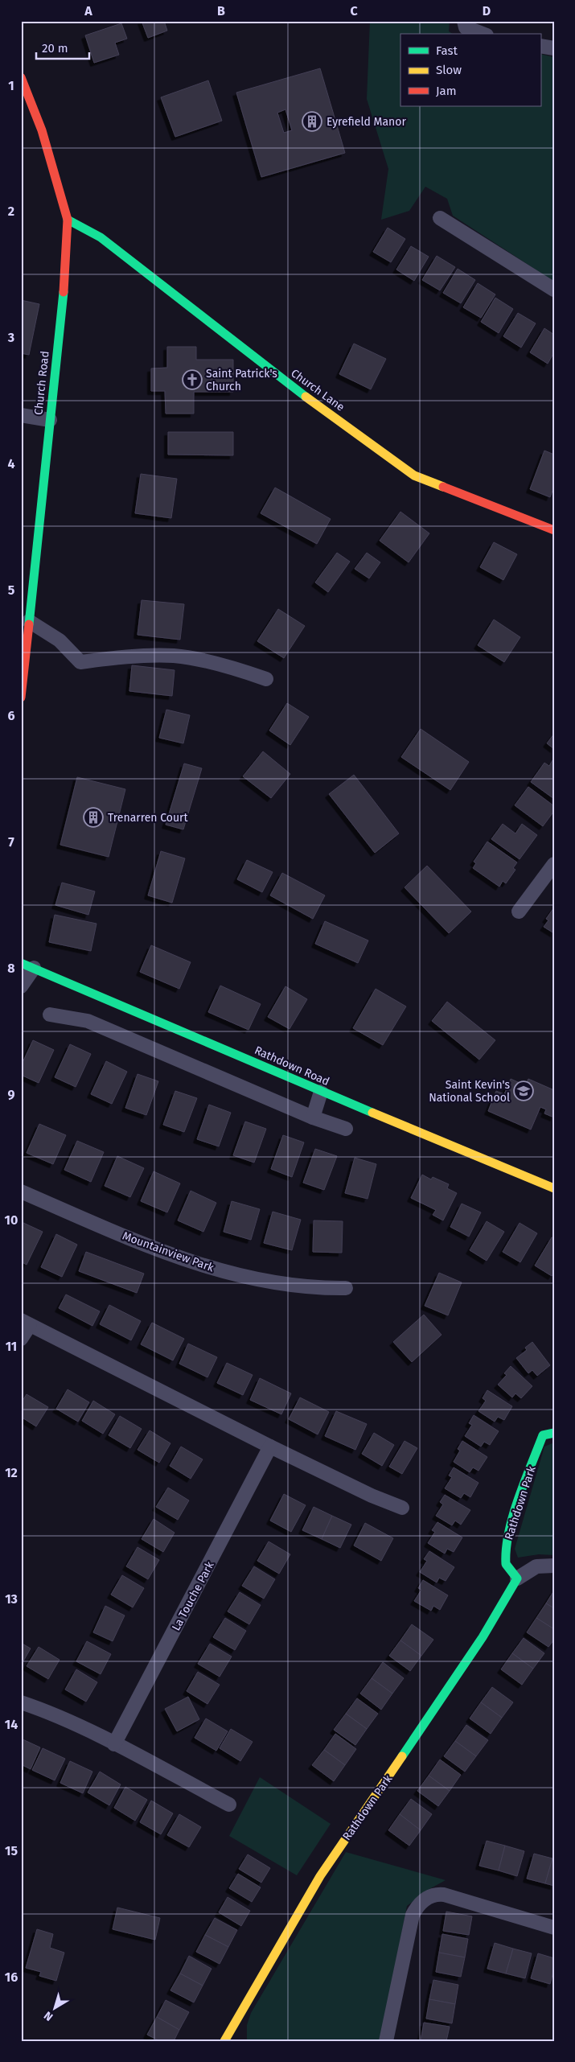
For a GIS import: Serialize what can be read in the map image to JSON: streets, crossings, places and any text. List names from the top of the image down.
{
  "streets": {
    "street": [
      "Church Road",
      "Church Lane",
      "Rathdown Road",
      "Mountainview Park",
      "Rathdown Park",
      "La Touche Park"
    ]
  },
  "crossings": [
    ["Church Road", "Church Lane"]
  ],
  "places": {
    "building": ["Eyrefield Manor", "Trenarren Court"],
    "church": ["Saint Patrick's Church"],
    "school or university": ["Saint Kevin's National School"]
  },
  "legend": ["Fast", "Slow", "Jam"],
  "scale_bar": "20 m",
  "north": "bottom left",
  "grid": {
    "columns": [
      "A",
      "B",
      "C",
      "D"
    ],
    "rows": [
      "1",
      "2",
      "3",
      "4",
      "5",
      "6",
      "7",
      "8",
      "9",
      "10",
      "11",
      "12",
      "13",
      "14",
      "15",
      "16"
    ]
  }
}
